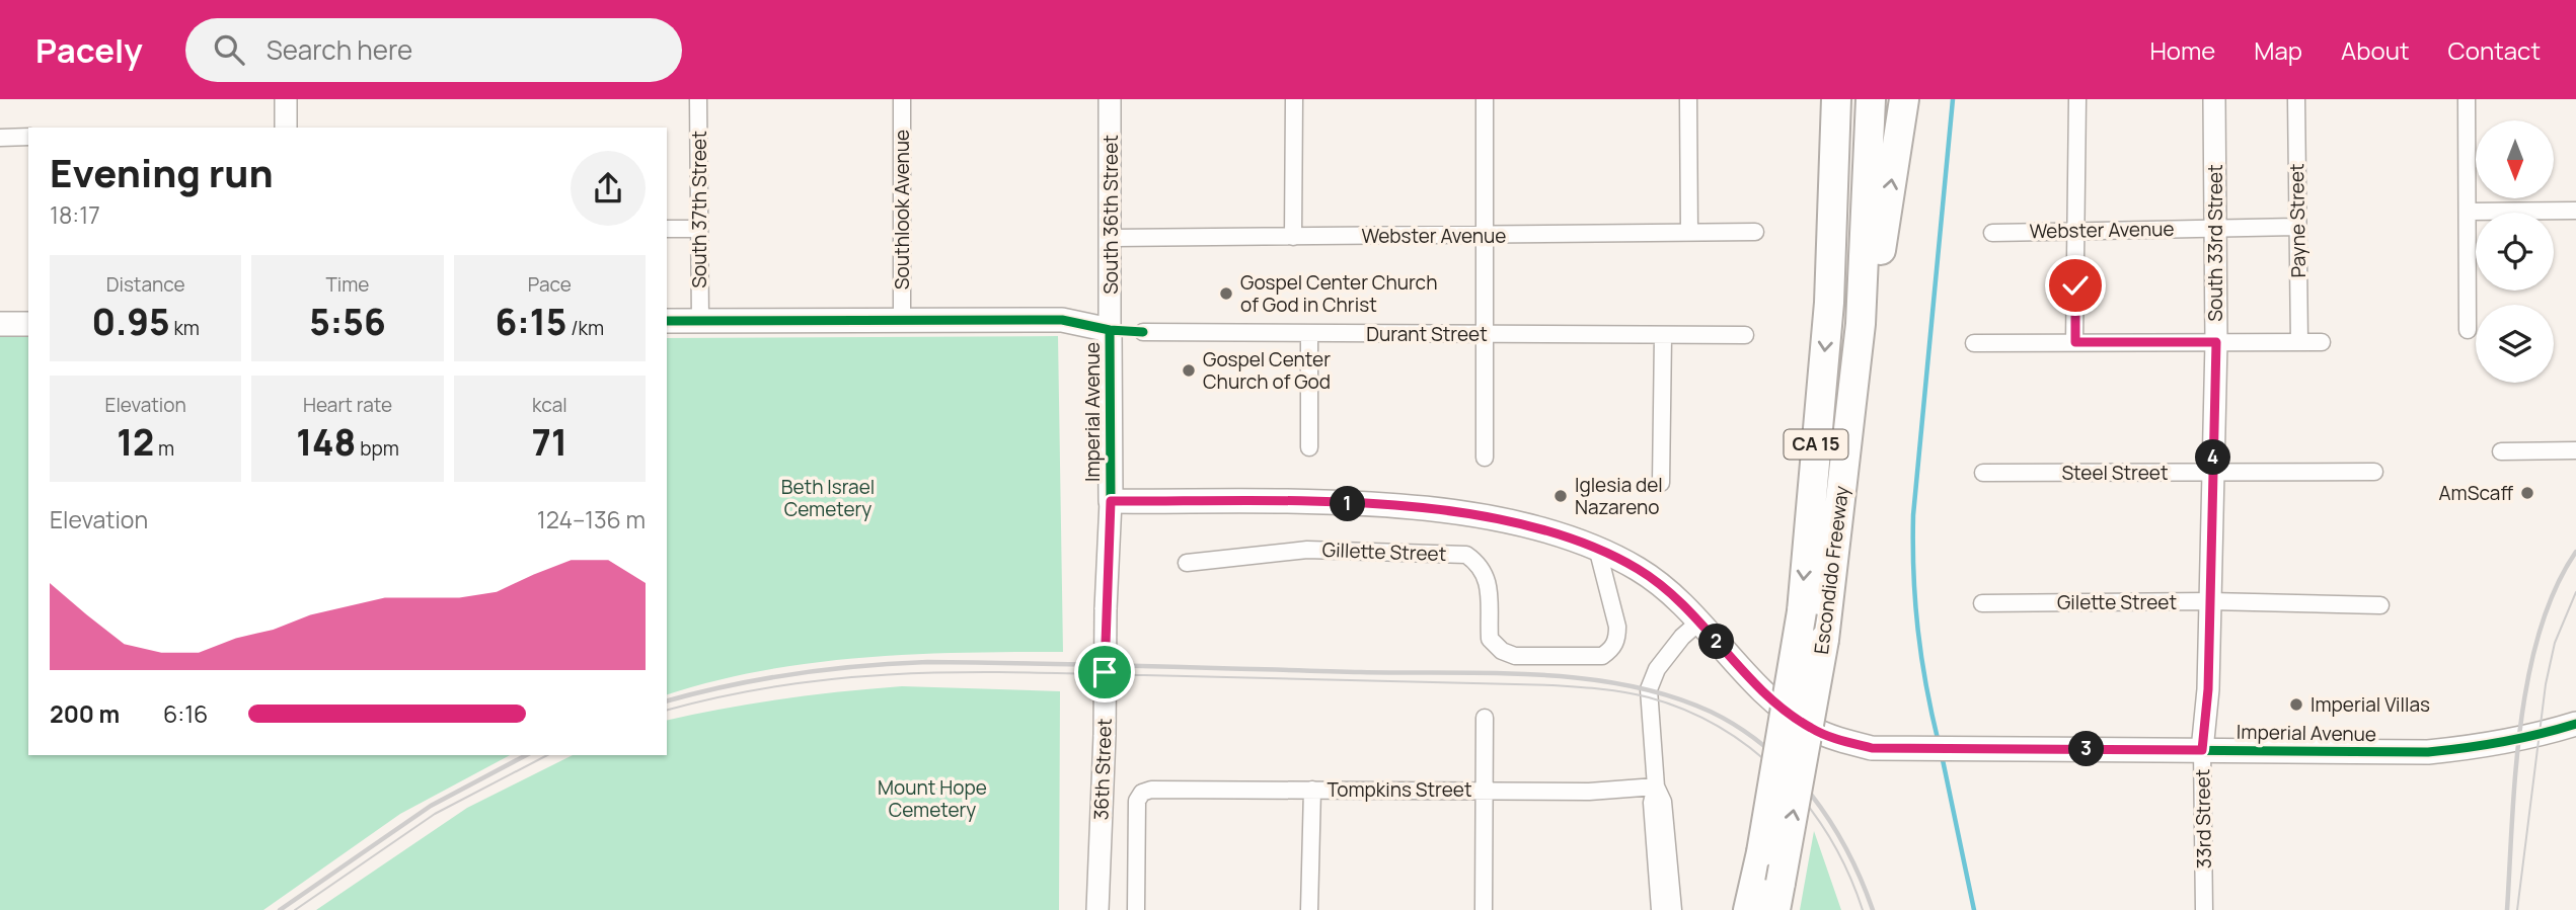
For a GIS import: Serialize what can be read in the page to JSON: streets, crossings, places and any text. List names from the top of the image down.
{
  "streets": {
    "highway": ["CA 15", "Escondido Freeway"],
    "main road": ["Imperial Avenue"],
    "street": [
      "South 37th Street",
      "Southlook Avenue",
      "South 36th Street",
      "Payne Street",
      "Webster Avenue",
      "South 33rd Street",
      "Durant Street",
      "Steel Street",
      "Gillette Street",
      "Gilette Street",
      "36th Street",
      "Tompkins Street",
      "33rd Street"
    ]
  },
  "crossings": [
    ["South 37th Street", "Imperial Avenue"],
    ["Southlook Avenue", "Imperial Avenue"],
    ["South 36th Street", "Webster Avenue"],
    ["South 36th Street", "Imperial Avenue"],
    ["Payne Street", "Webster Avenue"],
    ["Webster Avenue", "South 33rd Street"],
    ["South 33rd Street", "Steel Street"],
    ["South 33rd Street", "33rd Street"],
    ["Imperial Avenue", "Gillette Street"],
    ["Imperial Avenue", "36th Street"],
    ["Imperial Avenue", "33rd Street"],
    ["Steel Street", "33rd Street"],
    ["Gilette Street", "33rd Street"],
    ["36th Street", "Tompkins Street"]
  ],
  "parks": ["Beth Israel Cemetery", "Mount Hope Cemetery"],
  "places": [
    "Gospel Center Church of God in Christ",
    "Gospel Center Church of God",
    "AmScaff",
    "Iglesia del Nazareno",
    "Imperial Villas"
  ],
  "north": "bottom",
  "page": {
    "header": "Pacely",
    "search": "Search here",
    "nav": [
      "Home",
      "Map",
      "About",
      "Contact"
    ],
    "heading": ["Evening run", "18:17"],
    "stats": [
      ["Distance", "0.95 km"],
      ["Time", "5:56"],
      ["Pace", "6:15 /km"],
      ["Elevation", "12 m"],
      ["Heart rate", "148 bpm"],
      ["kcal", "71"]
    ],
    "pins": [
      "4",
      "1",
      "2",
      "3"
    ],
    "chart": ["Elevation", "124–136 m"],
    "list": [
      {
        "name": "200 m",
        "note": "6:16"
      }
    ]
  }
}
